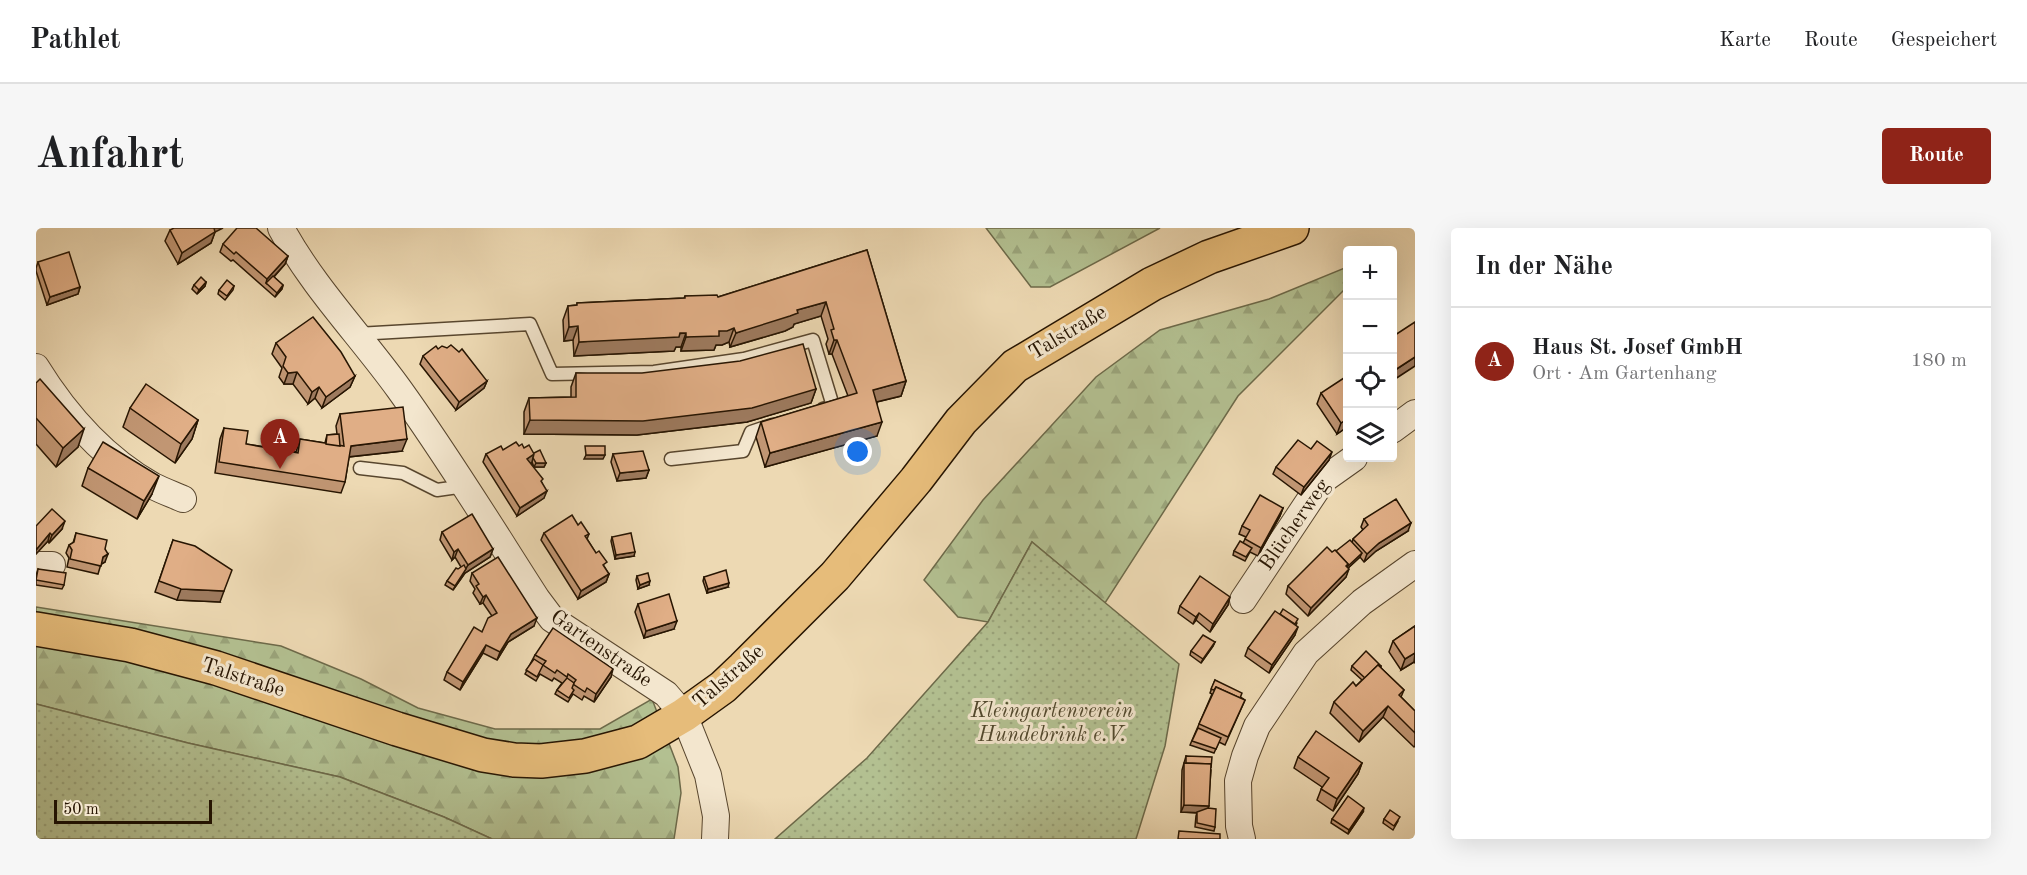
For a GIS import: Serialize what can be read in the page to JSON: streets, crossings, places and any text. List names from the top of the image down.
{
  "streets": {
    "main road": ["Talstraße"],
    "street": ["Blücherweg", "Gartenstraße"]
  },
  "crossings": [
    ["Talstraße", "Gartenstraße"]
  ],
  "parks": ["Kleingartenverein Hundebrink e.V."],
  "scale_bar": "50 m",
  "page": {
    "header": "Pathlet",
    "nav": ["Karte", "Route", "Gespeichert"],
    "buttons": "Route",
    "title": "Anfahrt",
    "heading": "In der Nähe",
    "map_buttons": ["+", "−"],
    "list": [
      {
        "mark": "A",
        "name": "Haus St. Josef GmbH",
        "note": "Ort · Am Gartenhang",
        "value": "180 m"
      }
    ],
    "pins": "A",
    "scale": "50 m"
  }
}
